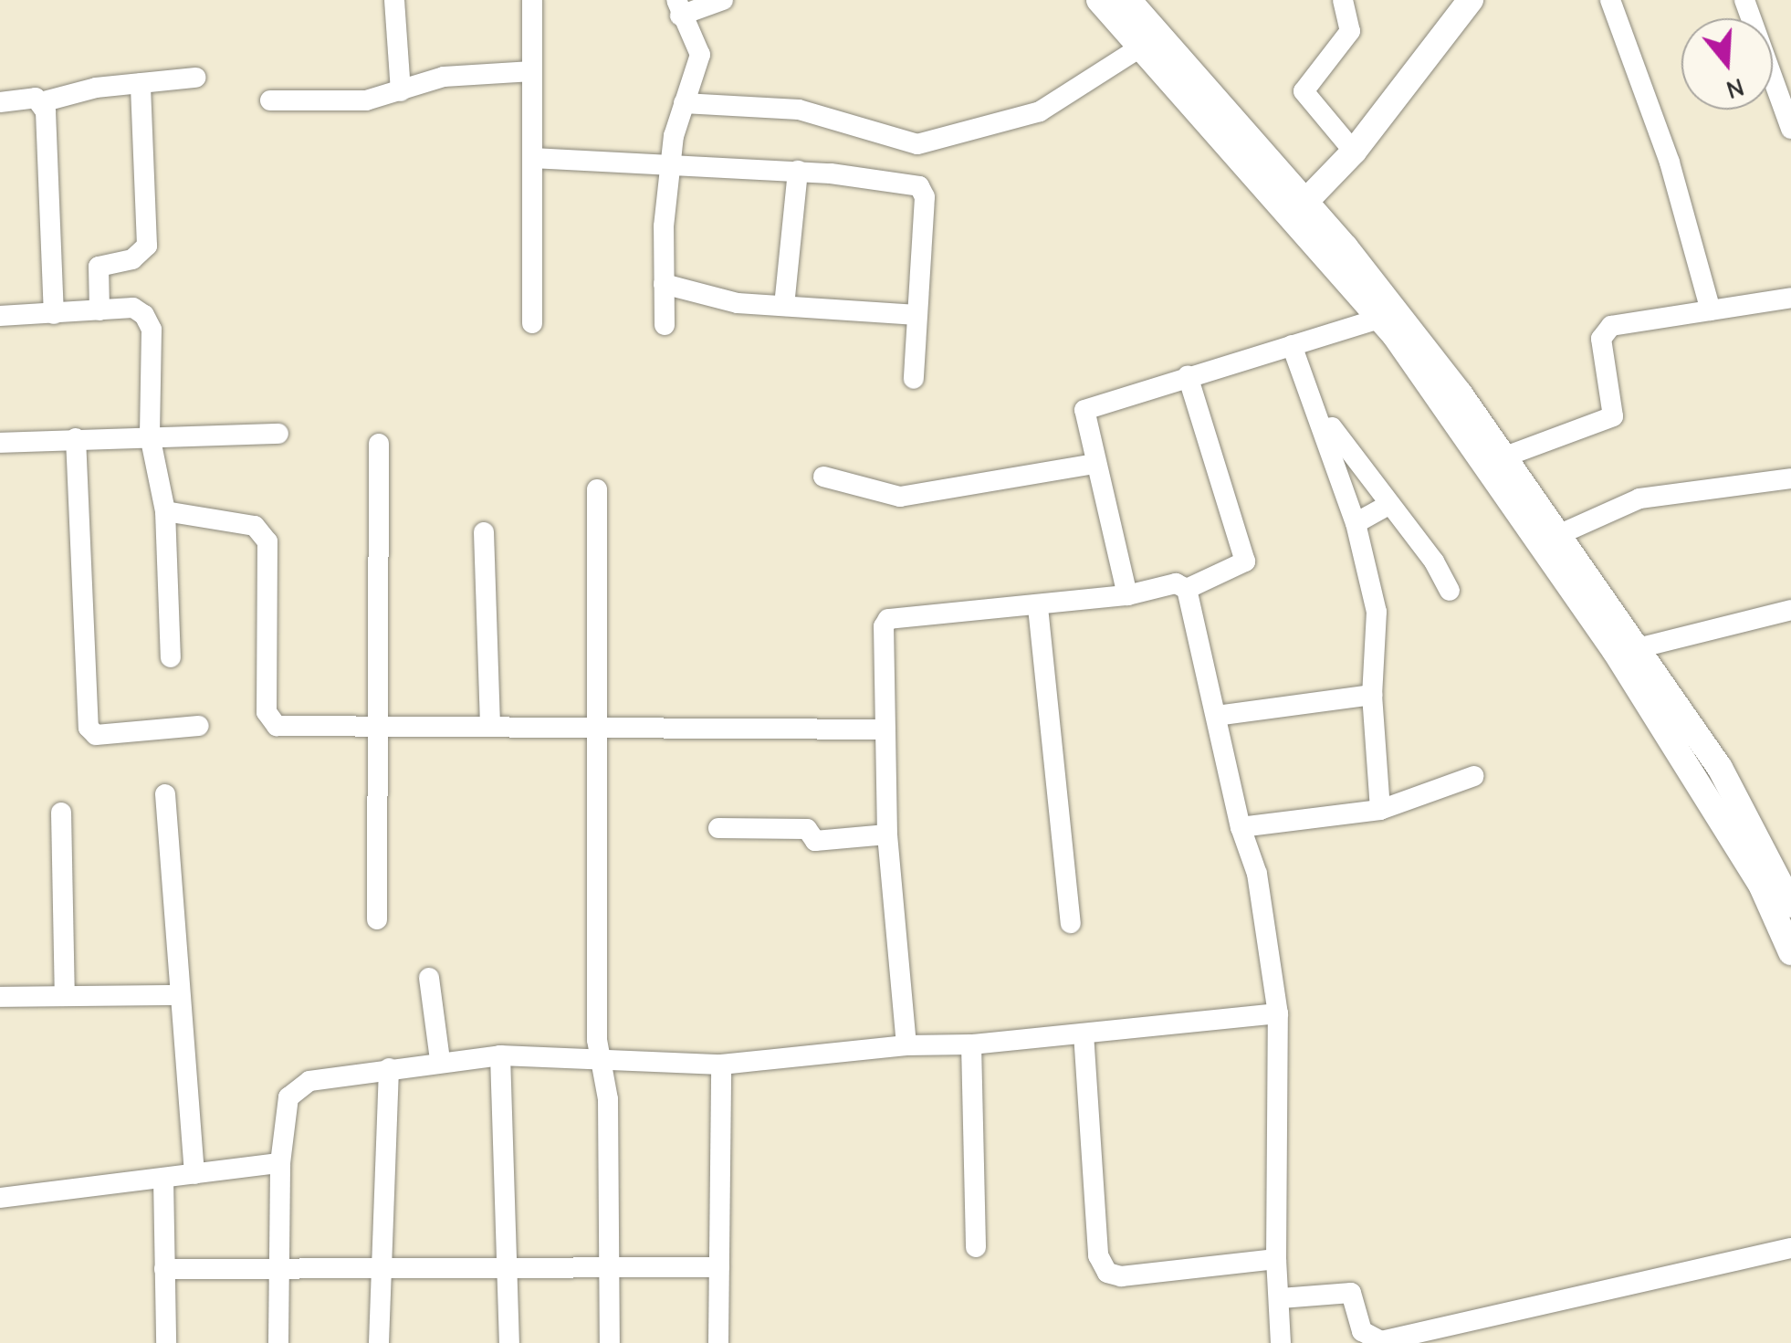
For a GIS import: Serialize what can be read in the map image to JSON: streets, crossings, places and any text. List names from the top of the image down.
{
  "north": "bottom"
}
